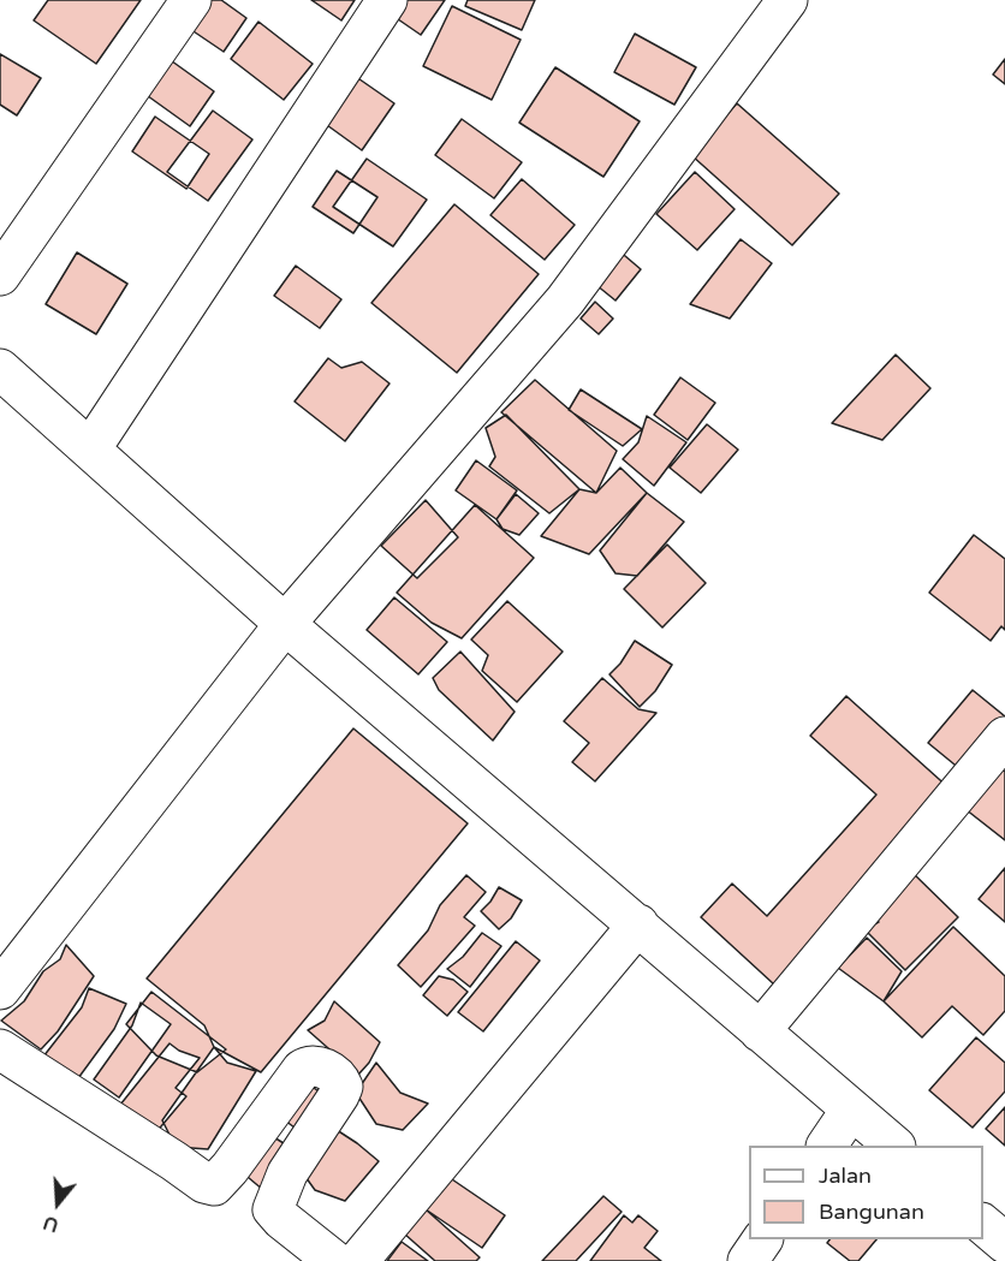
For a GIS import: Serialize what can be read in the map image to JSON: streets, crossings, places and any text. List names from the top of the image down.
{
  "legend": ["Jalan", "Bangunan"],
  "north": "bottom"
}
